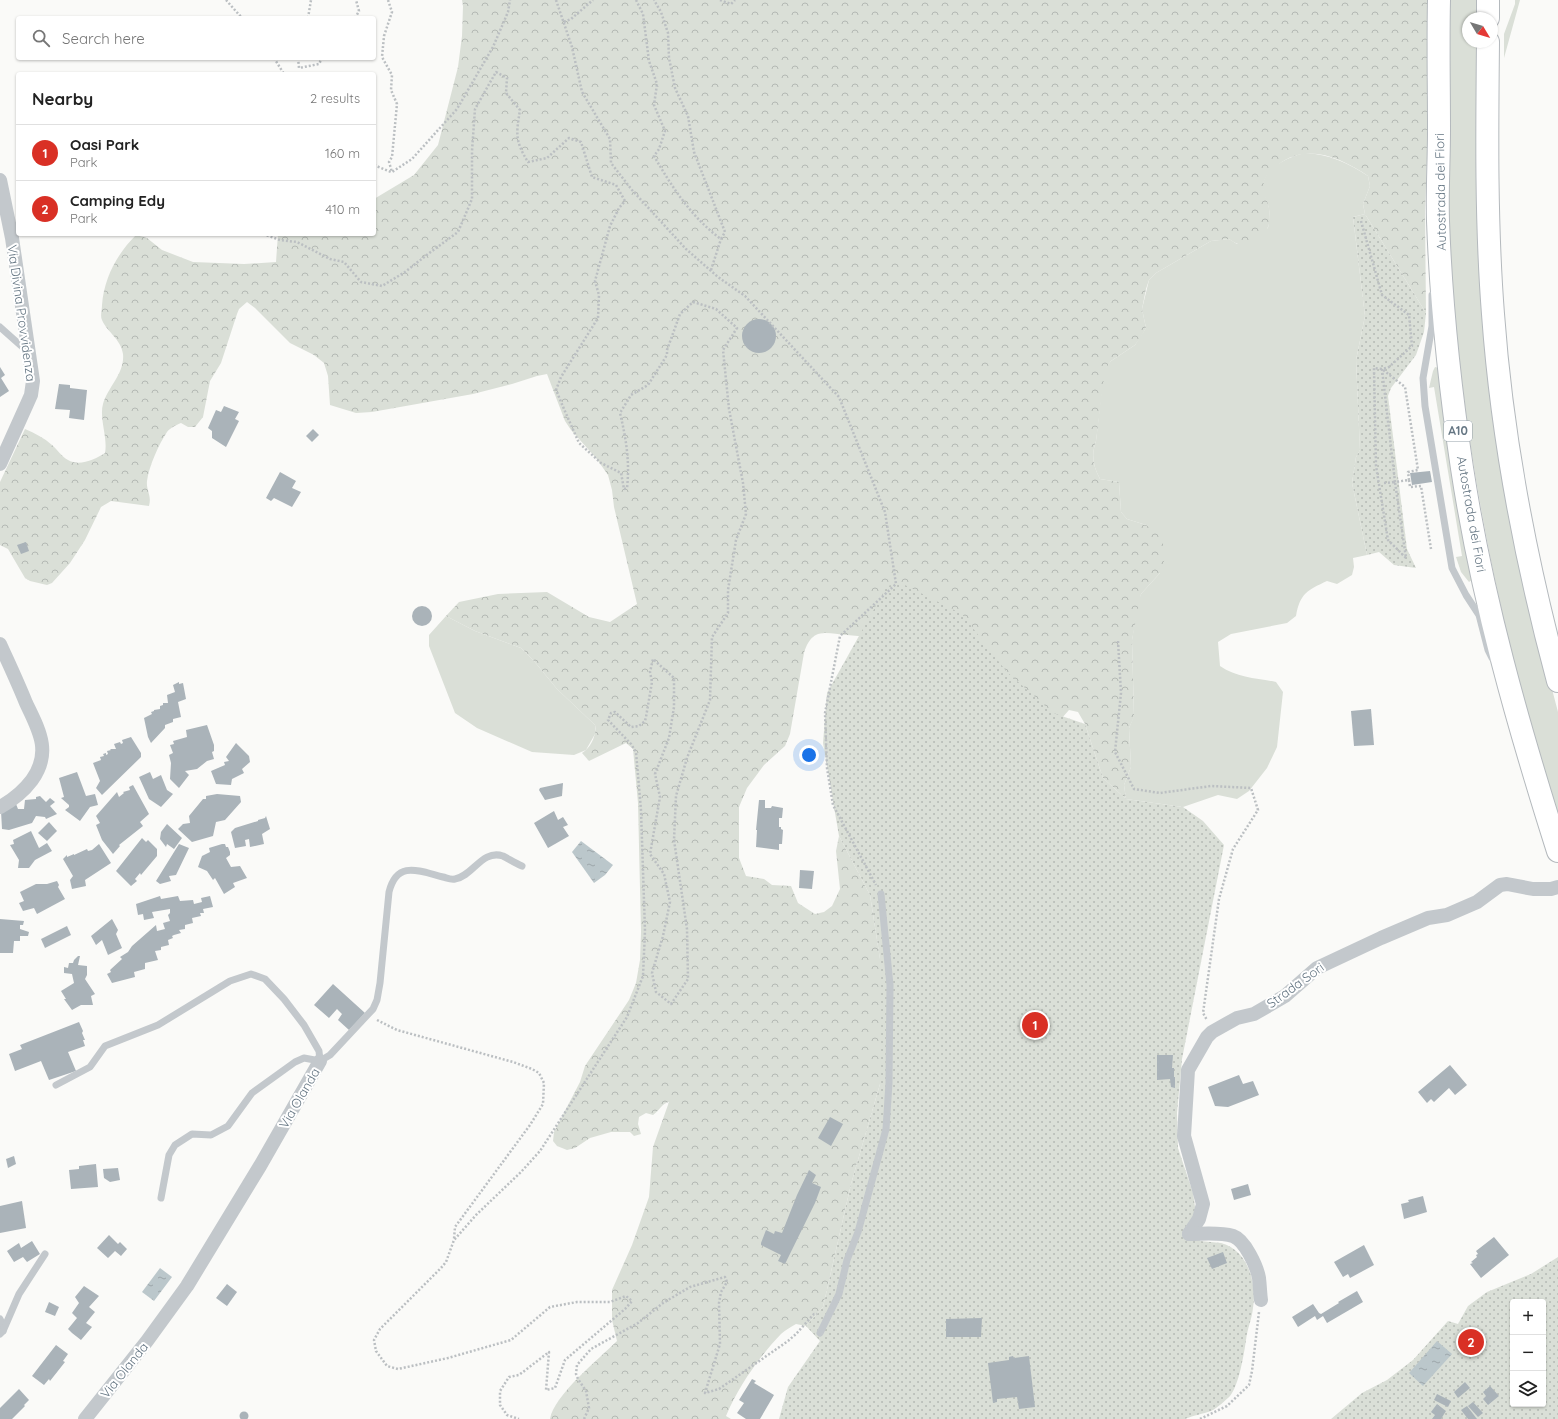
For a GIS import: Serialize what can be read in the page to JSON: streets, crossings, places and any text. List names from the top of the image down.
{
  "streets": {
    "highway": ["Autostrada dei Fiori", "A10"],
    "street": ["Via Divina Provvidenza", "Strada Sori", "Via Olanda"]
  },
  "north": "bottom right",
  "page": {
    "search": "Search here",
    "heading": ["Nearby", "2 results"],
    "list": [
      {
        "mark": "1",
        "name": "Oasi Park",
        "note": "Park",
        "value": "160 m"
      },
      {
        "mark": "2",
        "name": "Camping Edy",
        "note": "Park",
        "value": "410 m"
      }
    ],
    "pins": ["1", "2"],
    "map_buttons": ["+", "−"]
  }
}
